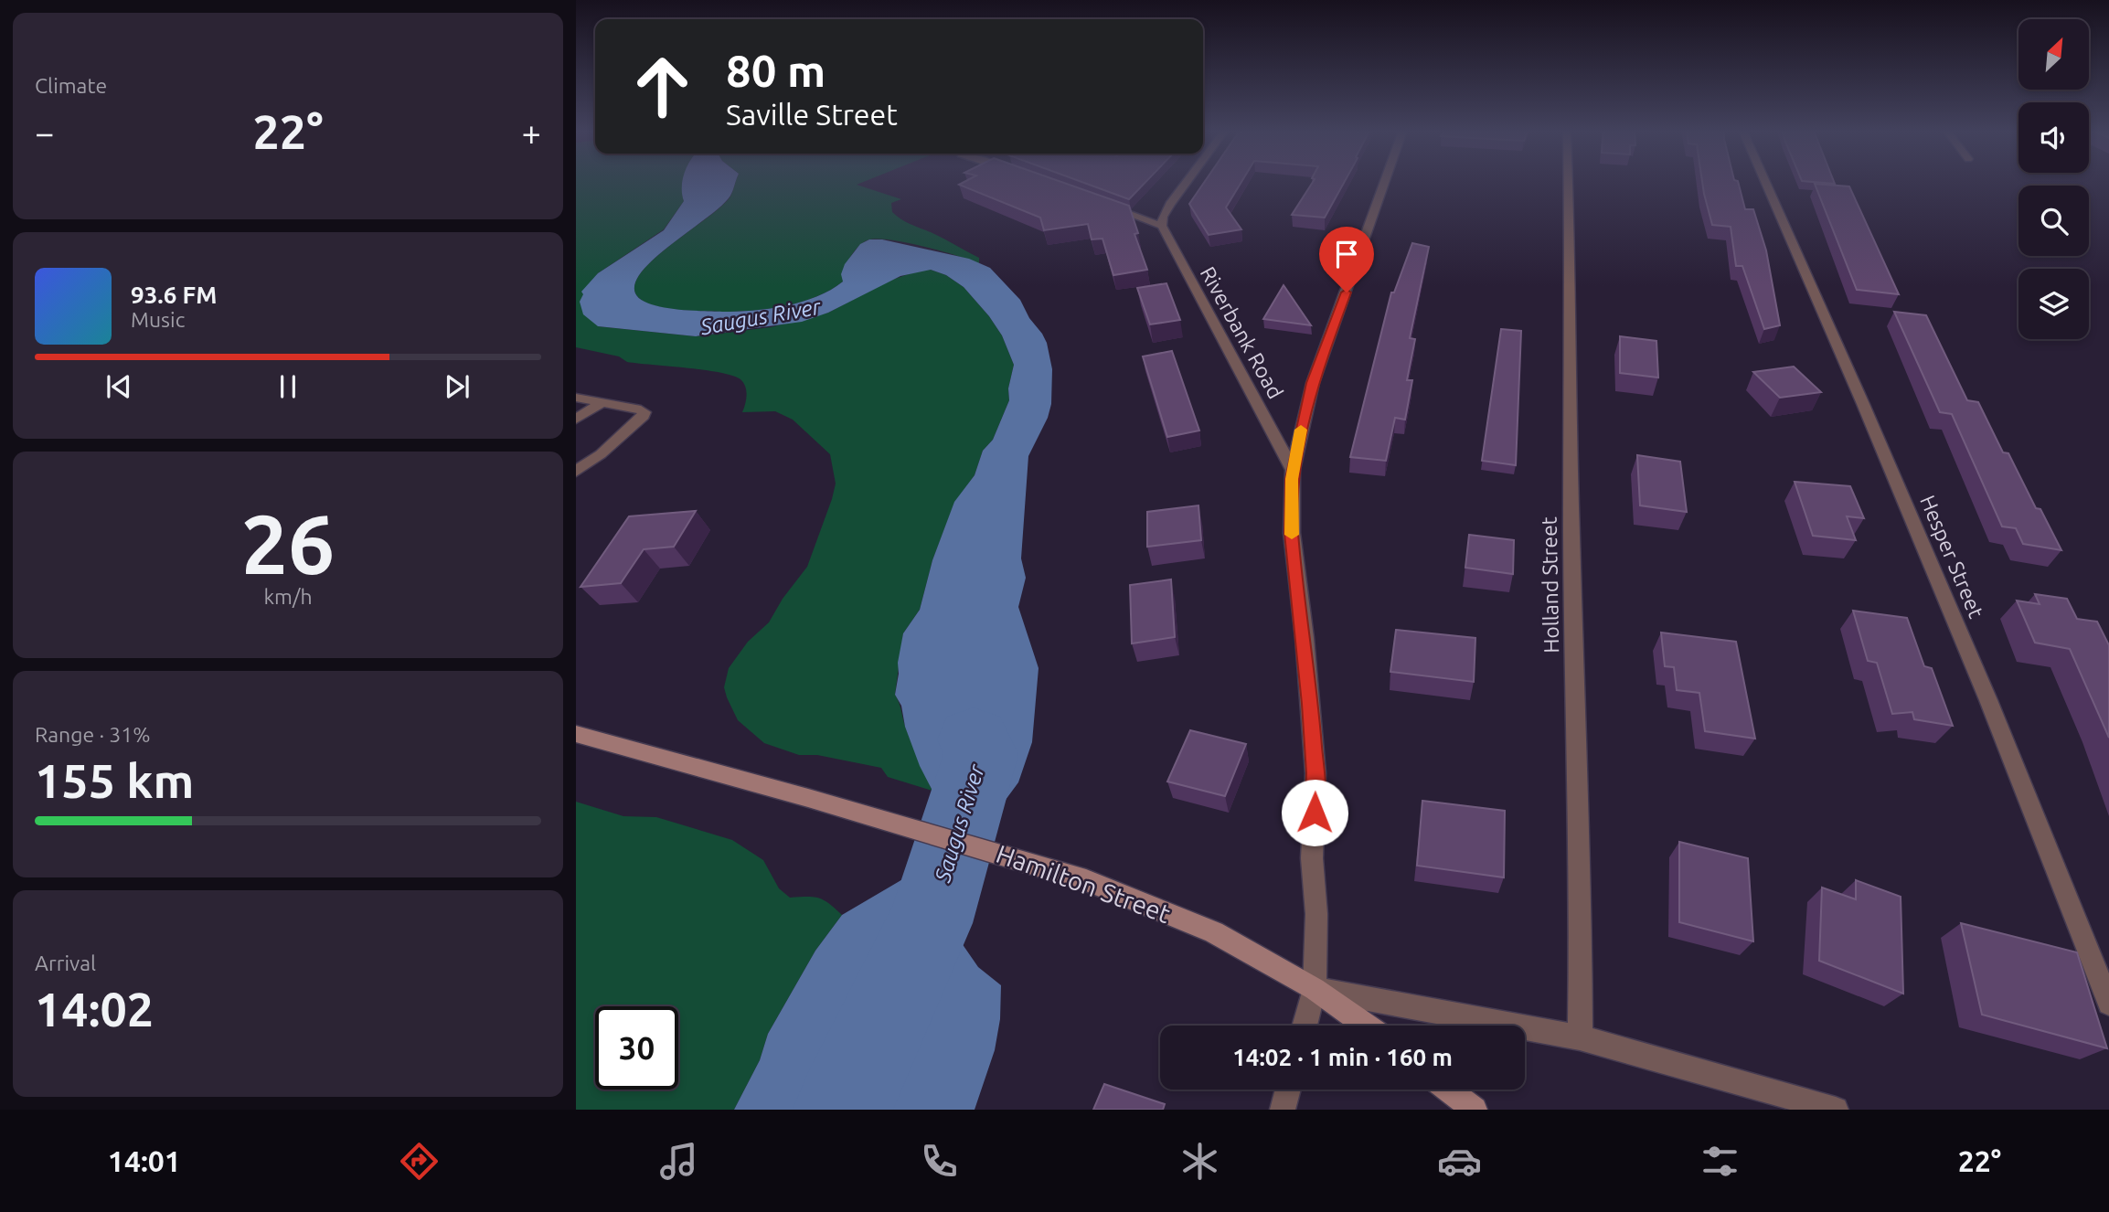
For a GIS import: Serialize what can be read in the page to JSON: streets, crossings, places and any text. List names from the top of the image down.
{
  "streets": {
    "main road": ["Hamilton Street"],
    "street": ["Riverbank Road", "Hesper Street", "Holland Street"]
  },
  "crossings": [
    ["Riverbank Road", "Hamilton Street"]
  ],
  "water": ["Saugus River"],
  "north": "top right",
  "page": {
    "tile": [
      "Climate",
      ["26", "km/h"],
      ["Range · 31%", "155 km"],
      ["Arrival", "14:02"]
    ],
    "turn": ["80 m", "Saville Street"],
    "heat": ["−", "22°", "+"],
    "song": ["93.6 FM", "Music"],
    "limit": "30",
    "trip": "14:02 · 1 min · 160 m",
    "tabs": ["14:01", "22°"]
  }
}
